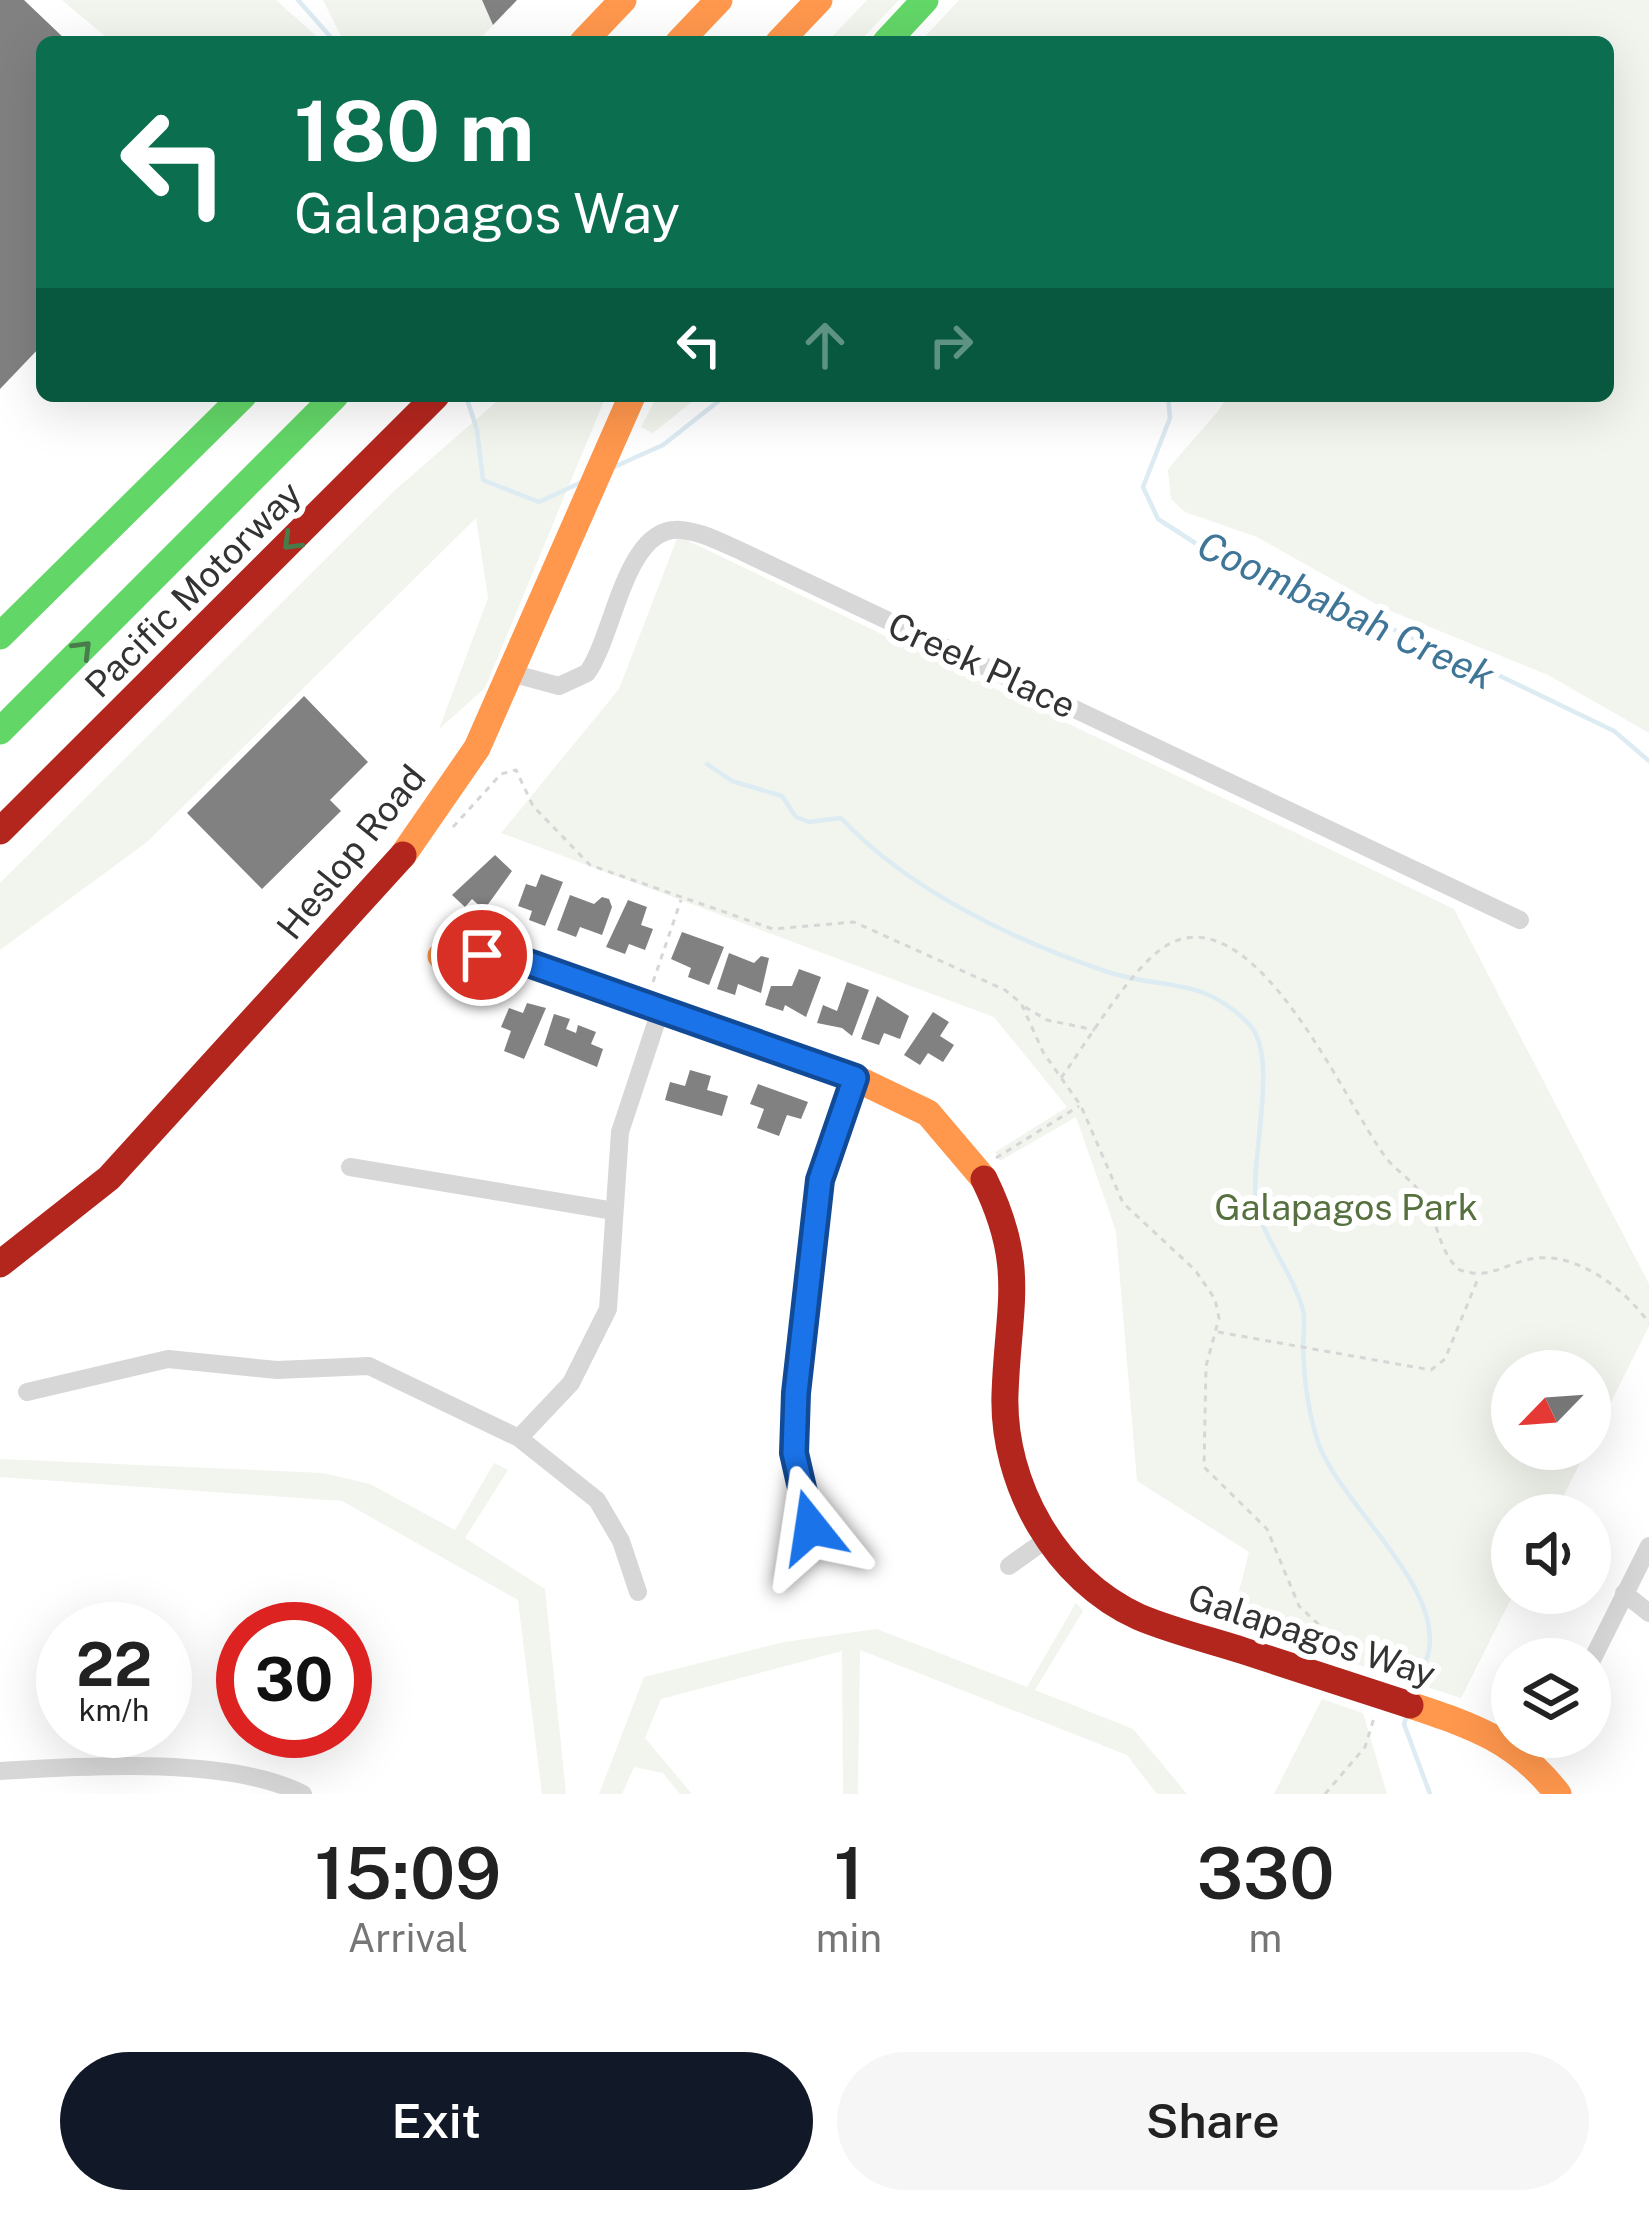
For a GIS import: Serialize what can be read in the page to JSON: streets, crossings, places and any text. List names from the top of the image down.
{
  "streets": {
    "main road": ["Pacific Motorway", "Heslop Road", "Galapagos Way"],
    "street": ["Creek Place"]
  },
  "crossings": [
    ["Creek Place", "Heslop Road"]
  ],
  "water": ["Coombabah Creek"],
  "parks": ["Galapagos Park"],
  "north": "bottom left",
  "page": {
    "turn": ["180 m", "Galapagos Way"],
    "speed": "22 km/h",
    "limit": "30",
    "eta": [
      "15:09",
      "Arrival",
      "1",
      "min",
      "330",
      "m"
    ],
    "buttons": ["Exit", "Share"]
  }
}
